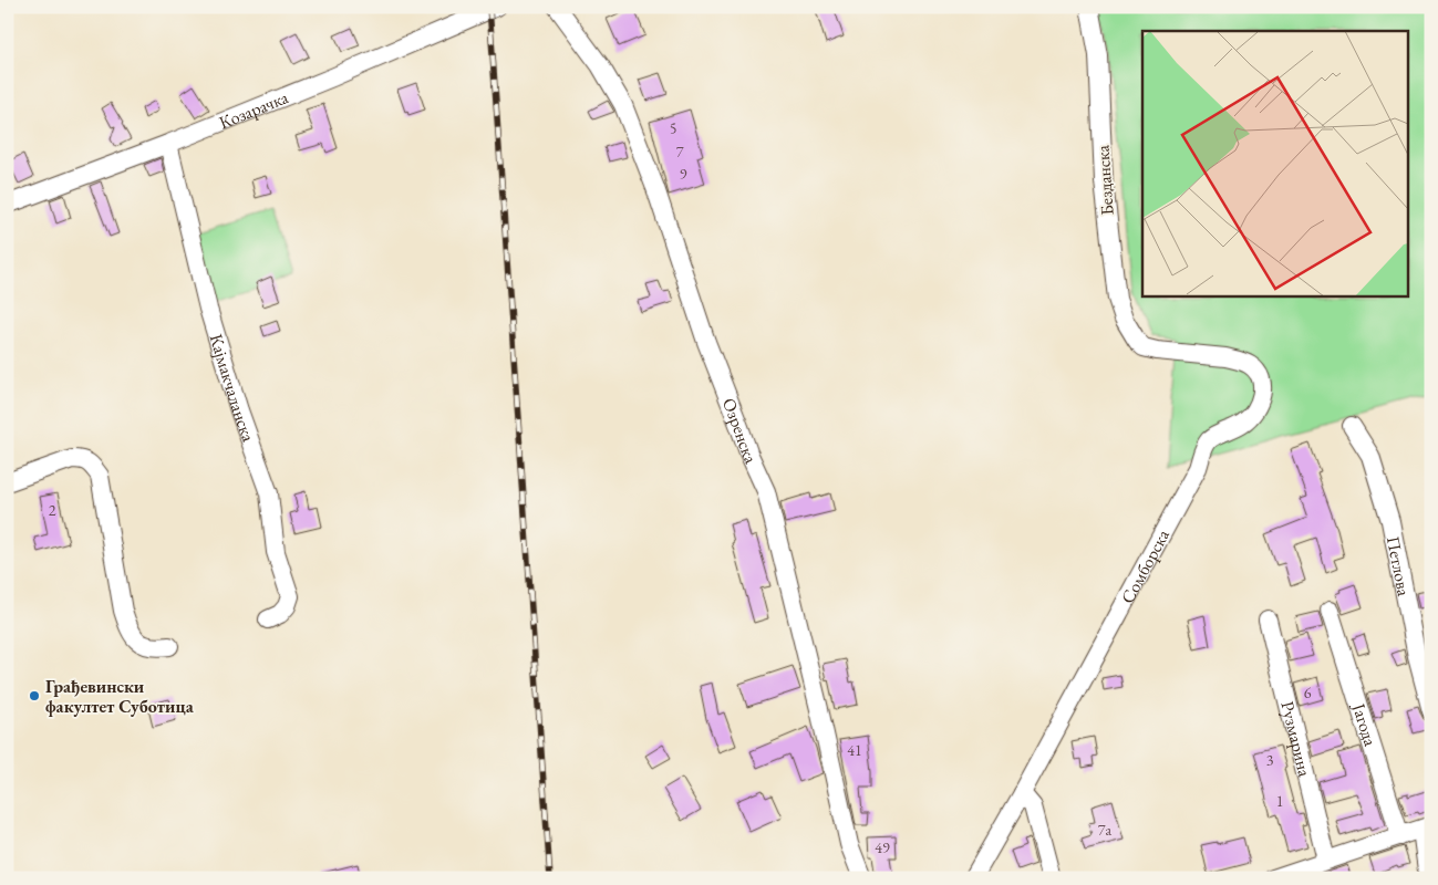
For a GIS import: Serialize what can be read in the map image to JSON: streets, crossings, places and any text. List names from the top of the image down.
{
  "streets": {
    "street": [
      "Козарачка",
      "Безданска",
      "Кајмакчаланска",
      "Озренска",
      "Сомборска",
      "Петлова",
      "Јагода",
      "Рузмарина"
    ]
  },
  "crossings": [
    ["Козарачка", "Кајмакчаланска"],
    ["Безданска", "Сомборска"]
  ],
  "places": ["Грађевински факултет Суботица"],
  "house_numbers": [
    "5",
    "7",
    "9",
    "2",
    "6",
    "41",
    "3",
    "1",
    "7a",
    "49"
  ]
}
